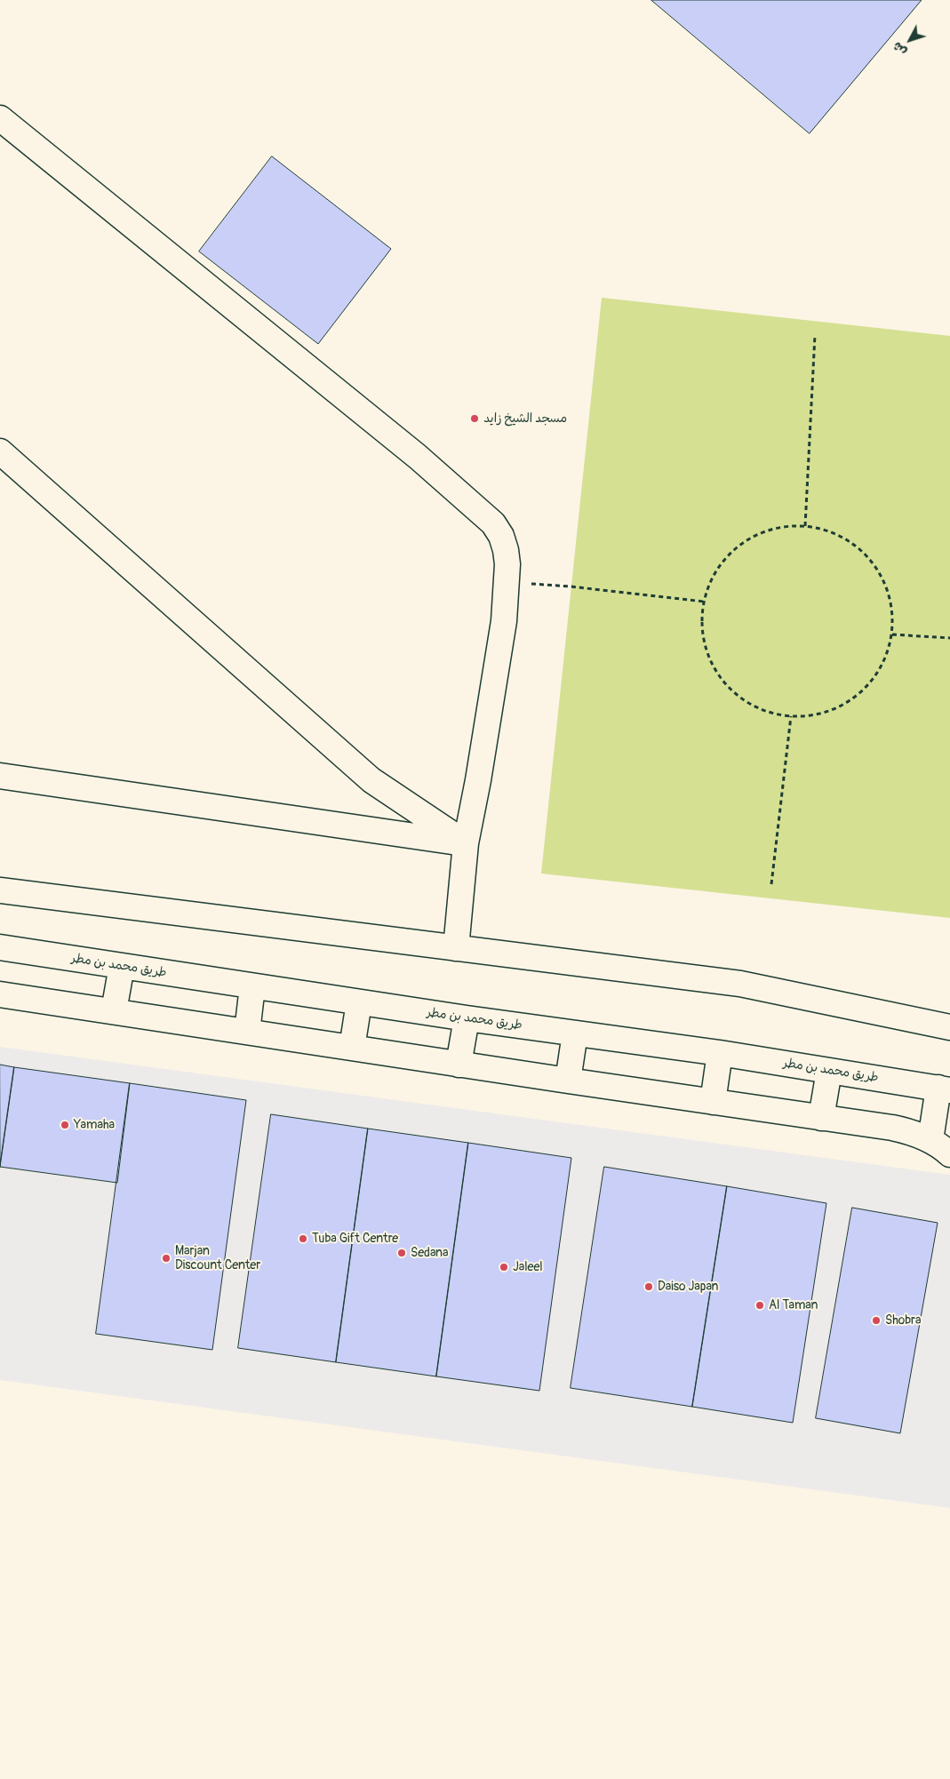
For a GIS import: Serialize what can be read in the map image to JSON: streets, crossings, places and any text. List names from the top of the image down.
{
  "streets": {
    "street": ["طريق محمد بن مطر"]
  },
  "places": [
    "مسجد الشيخ زايد",
    "Yamaha",
    "Tuba Gift Centre",
    "Sedana",
    "Marjan Discount Center",
    "Jaleel",
    "Daiso Japan",
    "Al Taman",
    "Shobra"
  ],
  "north": "bottom left"
}
